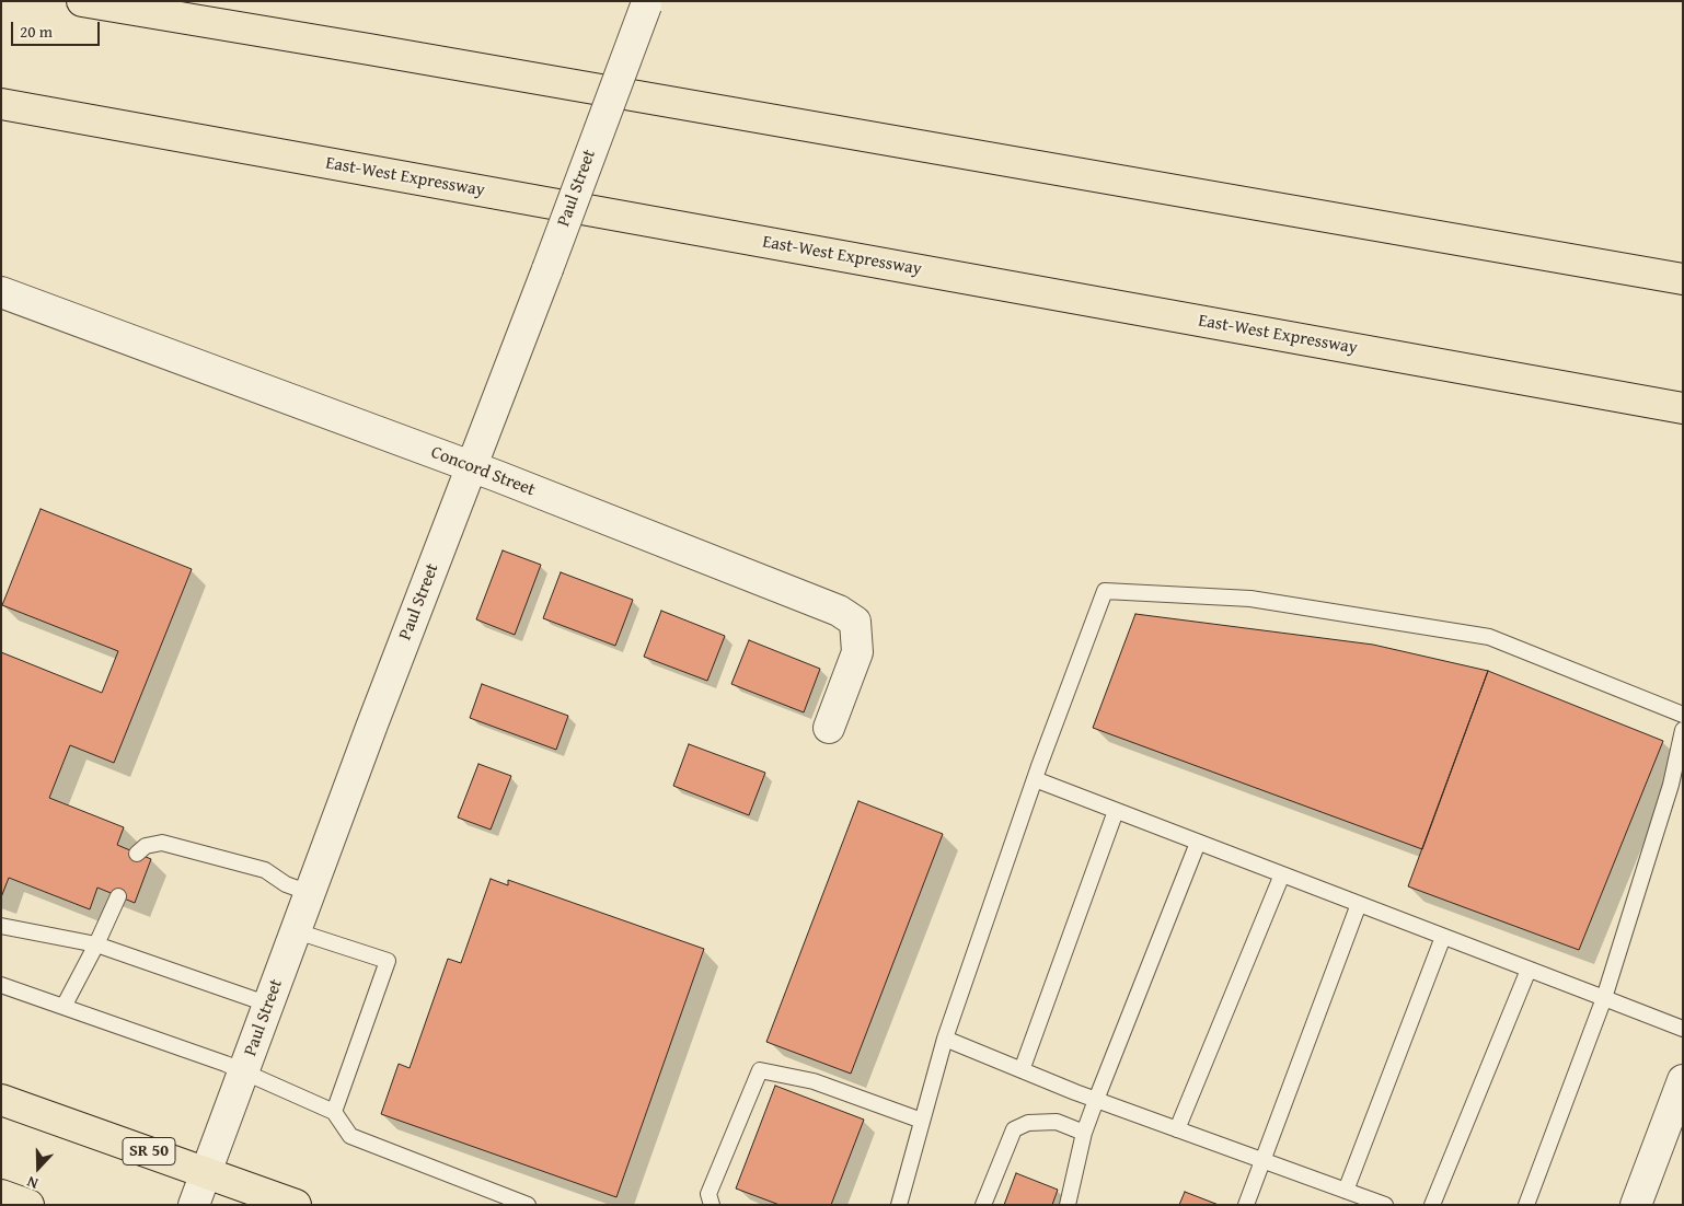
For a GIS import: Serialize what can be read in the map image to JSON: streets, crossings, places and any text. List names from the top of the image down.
{
  "streets": {
    "highway": ["East-West Expressway", "SR 50"],
    "street": ["Paul Street", "Concord Street"]
  },
  "crossings": [
    ["Paul Street", "Concord Street"],
    ["Paul Street", "SR 50"]
  ],
  "scale_bar": "20 m",
  "north": "bottom"
}
